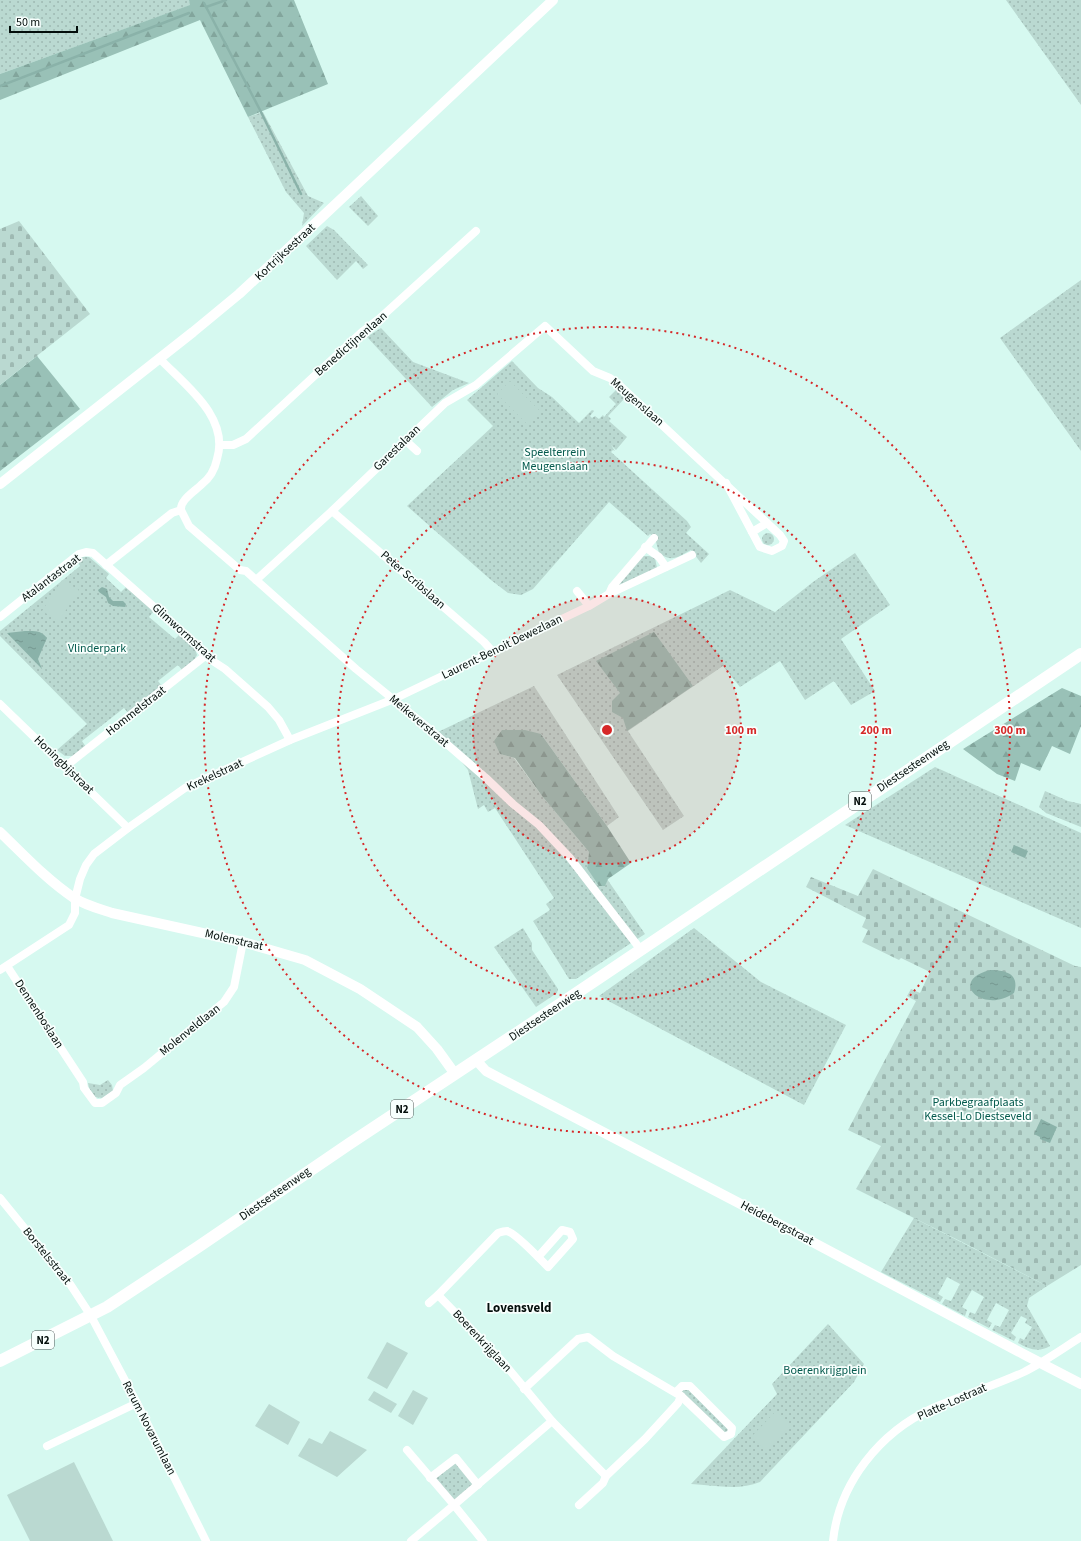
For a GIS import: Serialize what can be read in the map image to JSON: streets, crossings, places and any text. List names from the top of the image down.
{
  "streets": {
    "main road": ["Diestsesteenweg", "N2"],
    "street": [
      "Kortrijksestraat",
      "Benedictijnenlaan",
      "Meugenslaan",
      "Garestalaan",
      "Atalantastraat",
      "Peter Scribslaan",
      "Glimwormstraat",
      "Laurent-Benoit Dewezlaan",
      "Hommelstraat",
      "Meikeverstraat",
      "Honingbijstraat",
      "Krekelstraat",
      "Molenstraat",
      "Dennenboslaan",
      "Molenveldlaan",
      "Heidebergstraat",
      "Borstelsstraat",
      "Boerenkrijglaan",
      "Platte-Lostraat",
      "Rerum Novarumlaan"
    ]
  },
  "crossings": [
    ["Meugenslaan", "Garestalaan"],
    ["Garestalaan", "Peter Scribslaan"],
    ["Garestalaan", "Meikeverstraat"],
    ["Atalantastraat", "Glimwormstraat"],
    ["Peter Scribslaan", "Laurent-Benoit Dewezlaan"],
    ["Glimwormstraat", "Hommelstraat"],
    ["Glimwormstraat", "Krekelstraat"],
    ["Laurent-Benoit Dewezlaan", "Meikeverstraat"],
    ["Laurent-Benoit Dewezlaan", "Krekelstraat"],
    ["Hommelstraat", "Honingbijstraat"],
    ["Meikeverstraat", "Diestsesteenweg"],
    ["Meikeverstraat", "Krekelstraat"],
    ["Honingbijstraat", "Krekelstraat"],
    ["Diestsesteenweg", "Molenstraat"],
    ["Diestsesteenweg", "Heidebergstraat"],
    ["Diestsesteenweg", "Borstelsstraat"],
    ["Diestsesteenweg", "Rerum Novarumlaan"],
    ["Krekelstraat", "Molenstraat"],
    ["Krekelstraat", "Dennenboslaan"],
    ["Molenstraat", "Molenveldlaan"],
    ["Dennenboslaan", "Molenveldlaan"],
    ["Heidebergstraat", "Platte-Lostraat"],
    ["Borstelsstraat", "Rerum Novarumlaan"]
  ],
  "districts": ["Lovensveld"],
  "parks": [
    "Speelterrein Meugenslaan",
    "Vlinderpark",
    "Parkbegraafplaats Kessel-Lo Diestseveld",
    "Boerenkrijgplein"
  ],
  "scale_bar": "50 m",
  "rings": ["100 m", "200 m", "300 m"]
}
